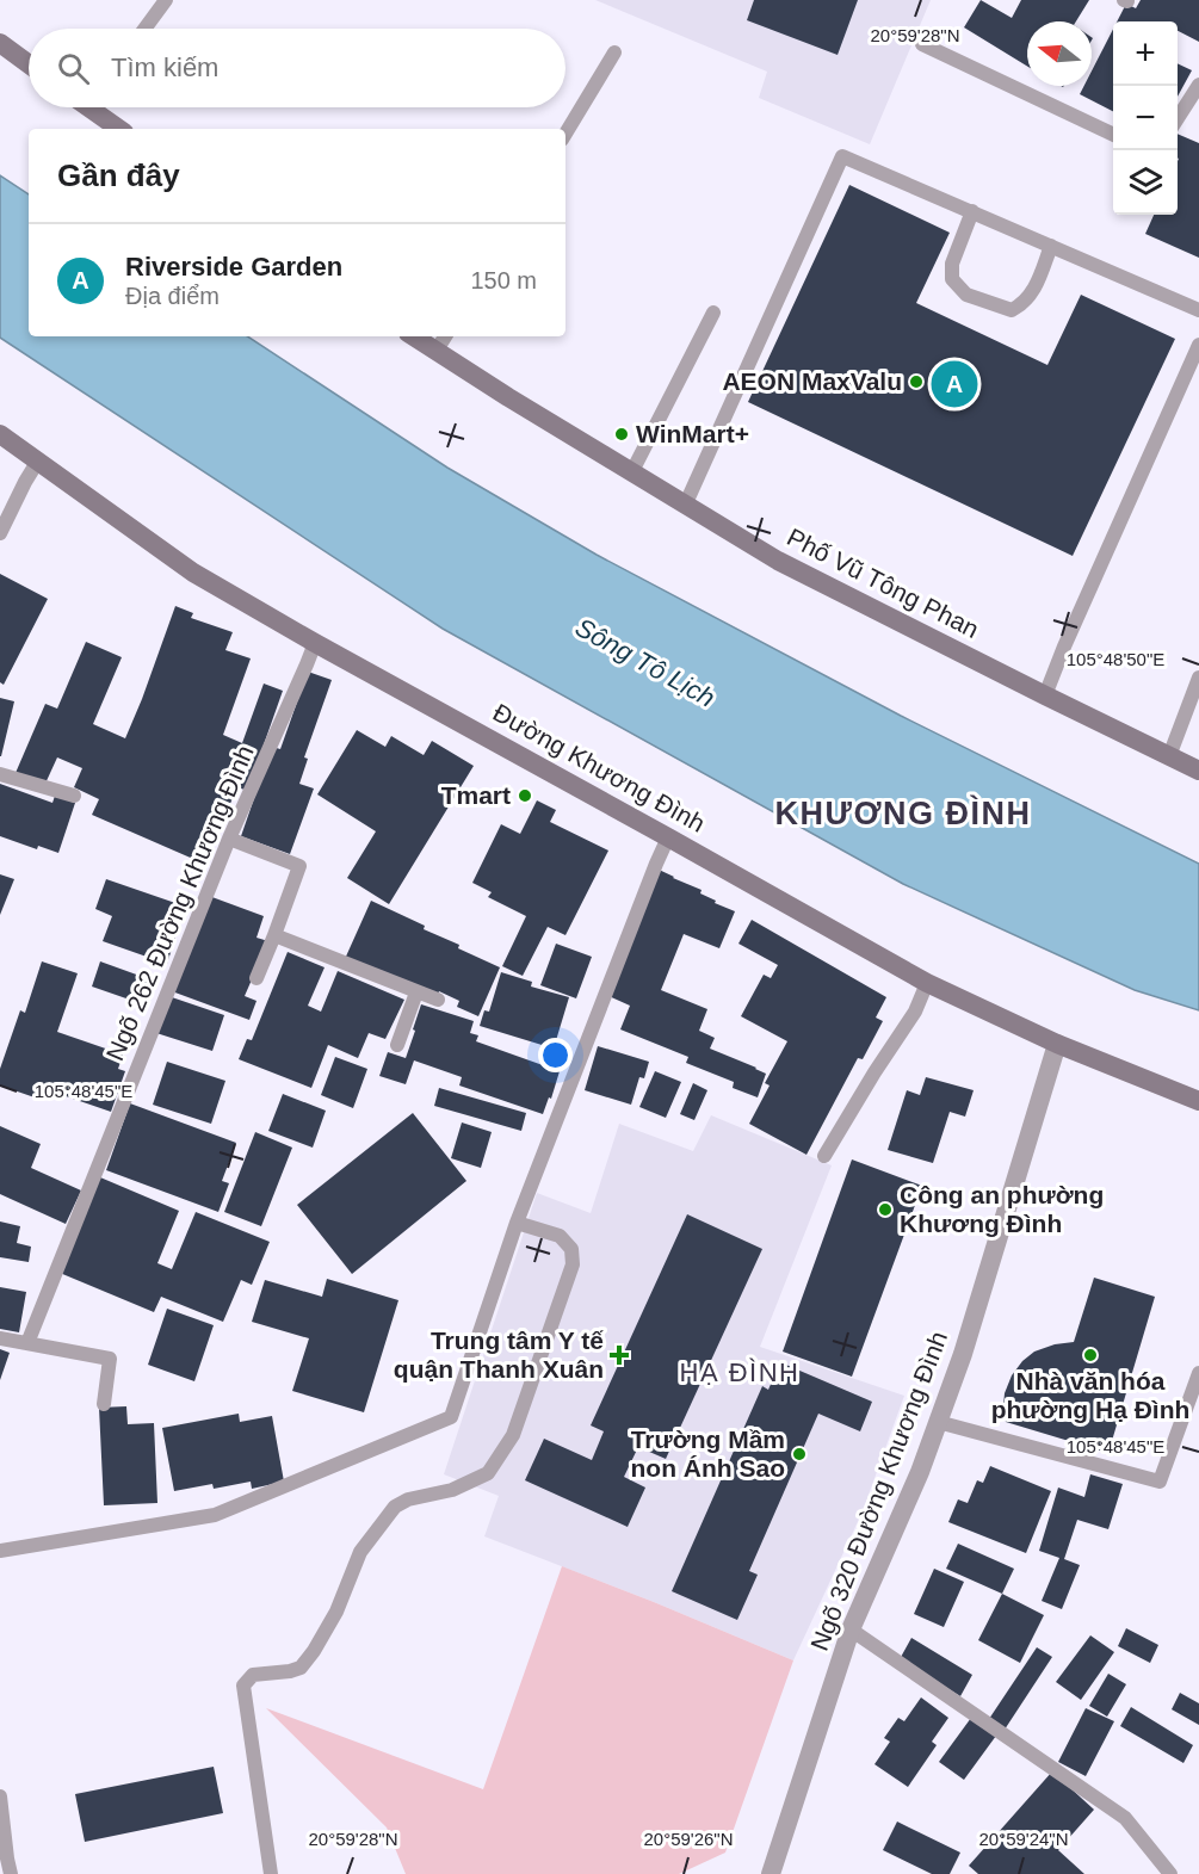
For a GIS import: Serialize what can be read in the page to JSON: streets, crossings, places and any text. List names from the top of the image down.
{
  "streets": {
    "main road": ["Phố Vũ Tông Phan", "Đường Khương Đình"],
    "street": ["Ngõ 320 Đường Khương Đình"],
    "lane": ["Ngõ 262 Đường Khương Đình"]
  },
  "crossings": [
    ["Đường Khương Đình", "Ngõ 262 Đường Khương Đình"],
    ["Đường Khương Đình", "Ngõ 320 Đường Khương Đình"]
  ],
  "districts": ["KHƯƠNG ĐÌNH", "HẠ ĐÌNH"],
  "water": ["Sông Tô Lịch"],
  "places": {
    "other": [
      "AEON MaxValu",
      "WinMart+",
      "Tmart",
      "Công an phường Khương Đình",
      "Nhà văn hóa phường Hạ Đình",
      "Trường Mầm non Ánh Sao"
    ],
    "health": ["Trung tâm Y tế quận Thanh Xuân"]
  },
  "north": "left",
  "page": {
    "map_buttons": ["+", "−"],
    "search": "Tìm kiếm",
    "heading": "Gần đây",
    "list": [
      {
        "mark": "A",
        "name": "Riverside Garden",
        "note": "Địa điểm",
        "value": "150 m"
      }
    ],
    "pins": "A"
  },
  "coordinates": [
    "20°59'28\"N",
    "105°48'50\"E",
    "105°48'45\"E",
    "20°59'26\"N",
    "20°59'24\"N"
  ]
}
